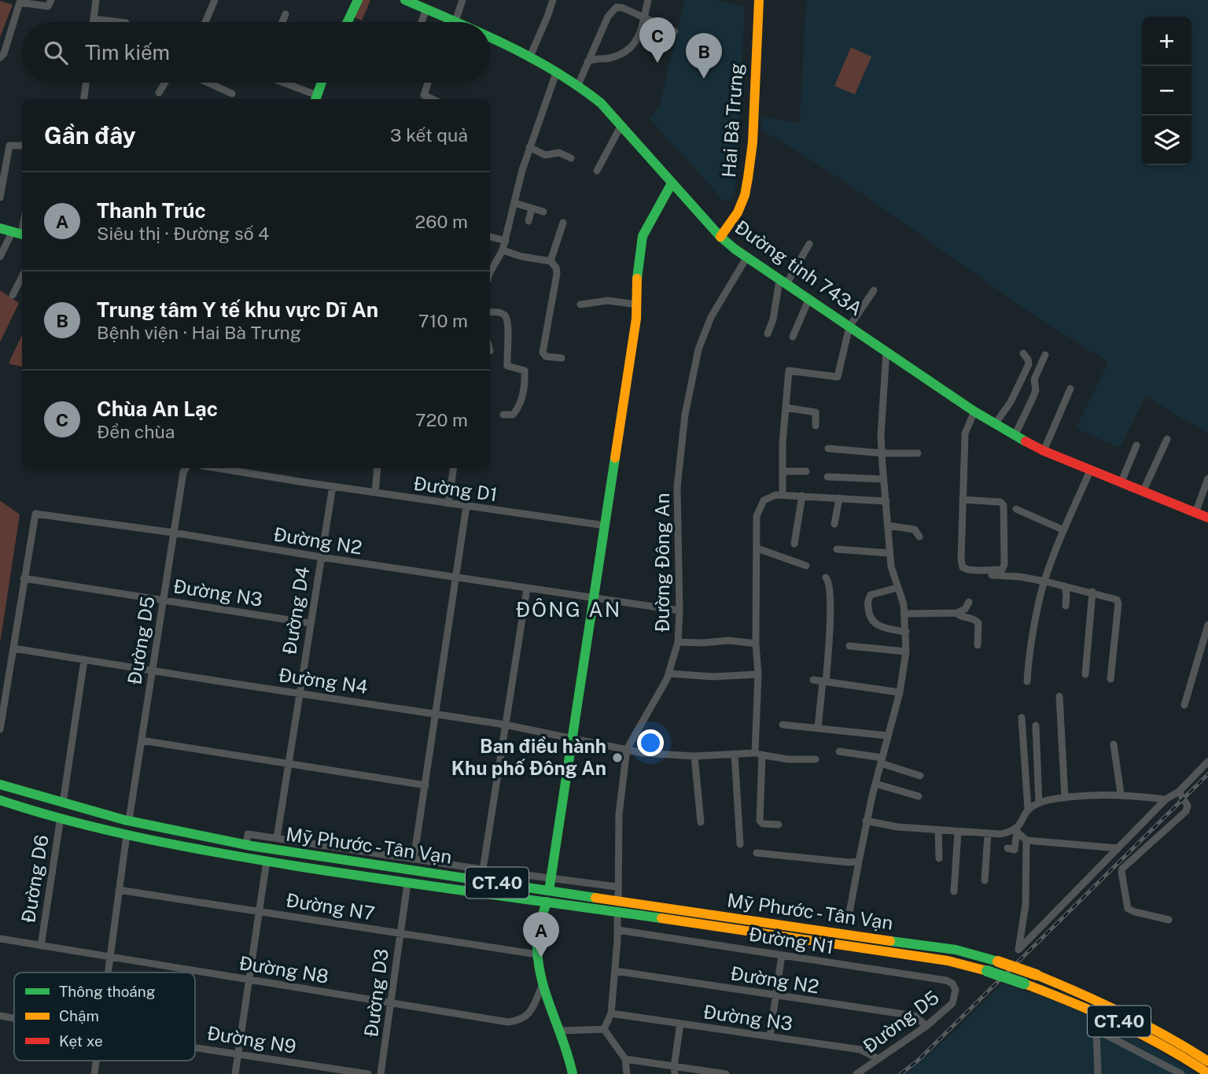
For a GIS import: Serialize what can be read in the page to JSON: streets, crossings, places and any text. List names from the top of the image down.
{
  "streets": {
    "main road": [
      "Hai Bà Trưng",
      "Đường tỉnh 743A",
      "Mỹ Phước - Tân Vạn",
      "CT.40"
    ],
    "street": [
      "Đường D1",
      "Đường N2",
      "Đường Đông An",
      "Đường N3",
      "Đường D4",
      "Đường D5",
      "Đường N4",
      "Đường D6",
      "Đường N7",
      "Đường N1",
      "Đường N8",
      "Đường D3",
      "Đường N9"
    ]
  },
  "crossings": [
    ["Hai Bà Trưng", "Đường tỉnh 743A"],
    ["Đường tỉnh 743A", "Đường Đông An"],
    ["Đường D1", "Đường D4"],
    ["Đường N2", "Đường Đông An"],
    ["Đường N2", "Đường N3"],
    ["Đường N2", "Đường D4"],
    ["Đường N2", "Đường D5"],
    ["Đường Đông An", "Đường N4"],
    ["Đường Đông An", "Mỹ Phước - Tân Vạn"],
    ["Đường N3", "Đường D4"],
    ["Đường N3", "Đường D5"],
    ["Đường D4", "Đường N4"],
    ["Đường D5", "Đường N4"],
    ["Đường D5", "Mỹ Phước - Tân Vạn"],
    ["Đường D5", "Đường N1"],
    ["Mỹ Phước - Tân Vạn", "Đường D6"],
    ["Mỹ Phước - Tân Vạn", "Đường D3"],
    ["Đường D6", "Đường N8"],
    ["Đường N7", "Đường D3"],
    ["Đường N8", "Đường D3"]
  ],
  "districts": ["ĐÔNG AN"],
  "places": ["Ban điều hành Khu phố Đông An"],
  "legend": ["Thông thoáng", "Chậm", "Kẹt xe"],
  "page": {
    "map_buttons": ["+", "−"],
    "pins": ["C", "B", "A"],
    "search": "Tìm kiếm",
    "heading": ["Gần đây", "3 kết quả"],
    "list": [
      {
        "mark": "A",
        "name": "Thanh Trúc",
        "note": "Siêu thị · Đường số 4",
        "value": "260 m"
      },
      {
        "mark": "B",
        "name": "Trung tâm Y tế khu vực Dĩ An",
        "note": "Bệnh viện · Hai Bà Trưng",
        "value": "710 m"
      },
      {
        "mark": "C",
        "name": "Chùa An Lạc",
        "note": "Đền chùa",
        "value": "720 m"
      }
    ]
  }
}
